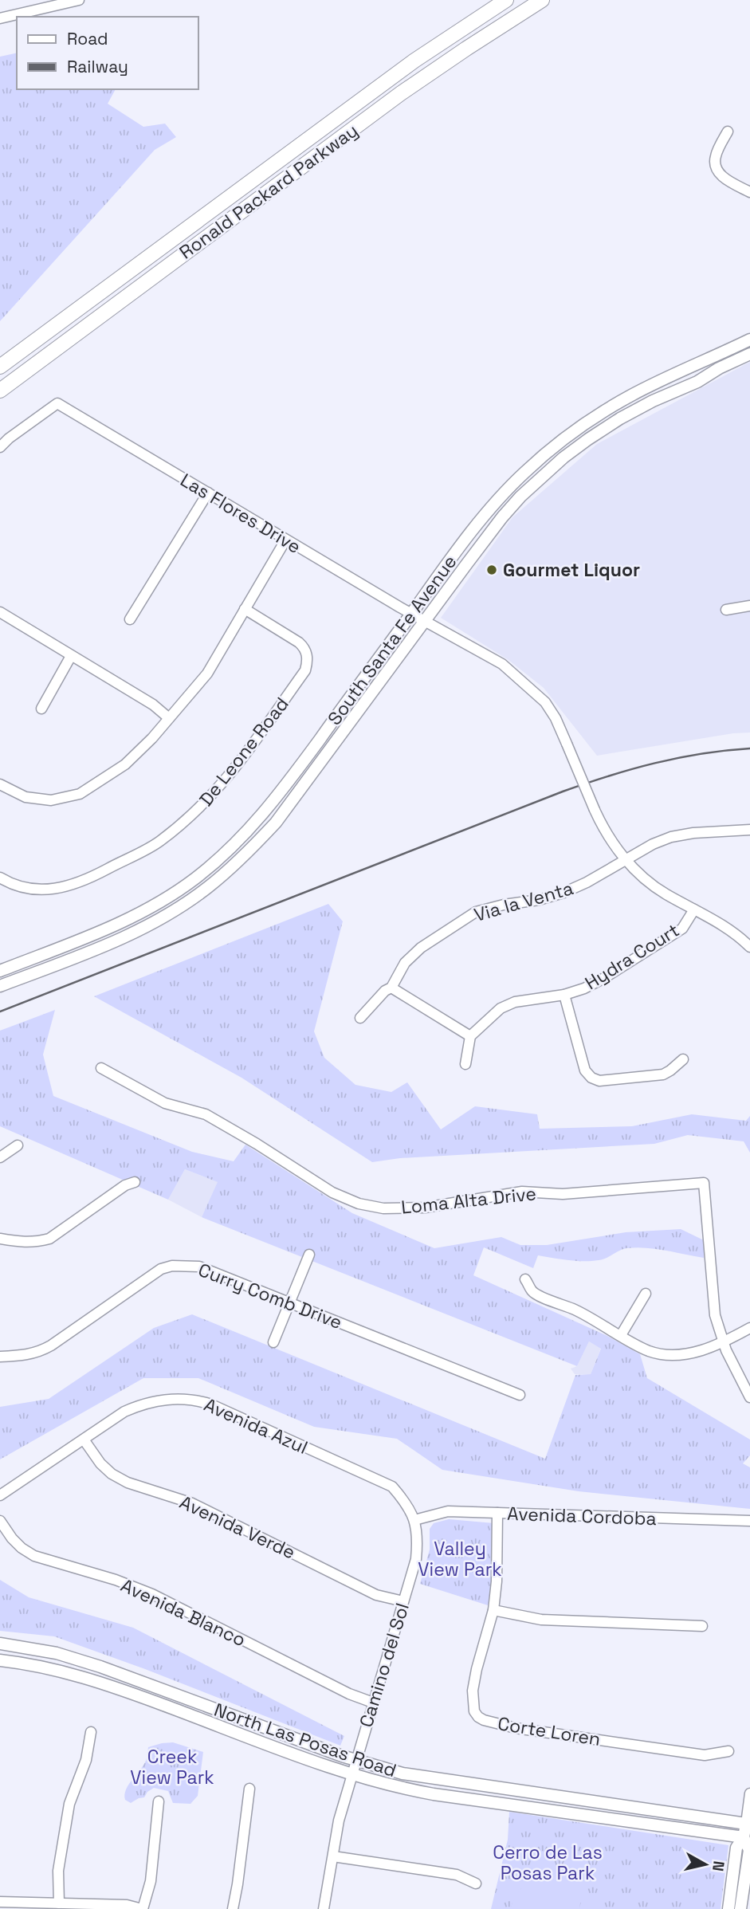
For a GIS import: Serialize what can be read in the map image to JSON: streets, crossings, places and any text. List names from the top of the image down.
{
  "streets": {
    "highway": ["Ronald Packard Parkway"],
    "main road": ["South Santa Fe Avenue", "North Las Posas Road"],
    "street": [
      "Las Flores Drive",
      "De Leone Road",
      "Via la Venta",
      "Hydra Court",
      "Loma Alta Drive",
      "Curry Comb Drive",
      "Avenida Azul",
      "Avenida Cordoba",
      "Avenida Verde",
      "Avenida Blanco",
      "Camino del Sol",
      "Corte Loren"
    ]
  },
  "crossings": [
    ["Las Flores Drive", "South Santa Fe Avenue"],
    ["Las Flores Drive", "Via la Venta"],
    ["Las Flores Drive", "Hydra Court"],
    ["Avenida Azul", "Avenida Cordoba"],
    ["Avenida Azul", "Avenida Verde"],
    ["Avenida Azul", "Camino del Sol"],
    ["Avenida Cordoba", "Camino del Sol"],
    ["Avenida Cordoba", "Corte Loren"],
    ["Avenida Verde", "Camino del Sol"],
    ["Avenida Blanco", "Camino del Sol"],
    ["Camino del Sol", "North Las Posas Road"]
  ],
  "parks": ["Valley View Park", "Creek View Park", "Cerro de Las Posas Park"],
  "places": ["Gourmet Liquor"],
  "legend": ["Road", "Railway"],
  "north": "right"
}
